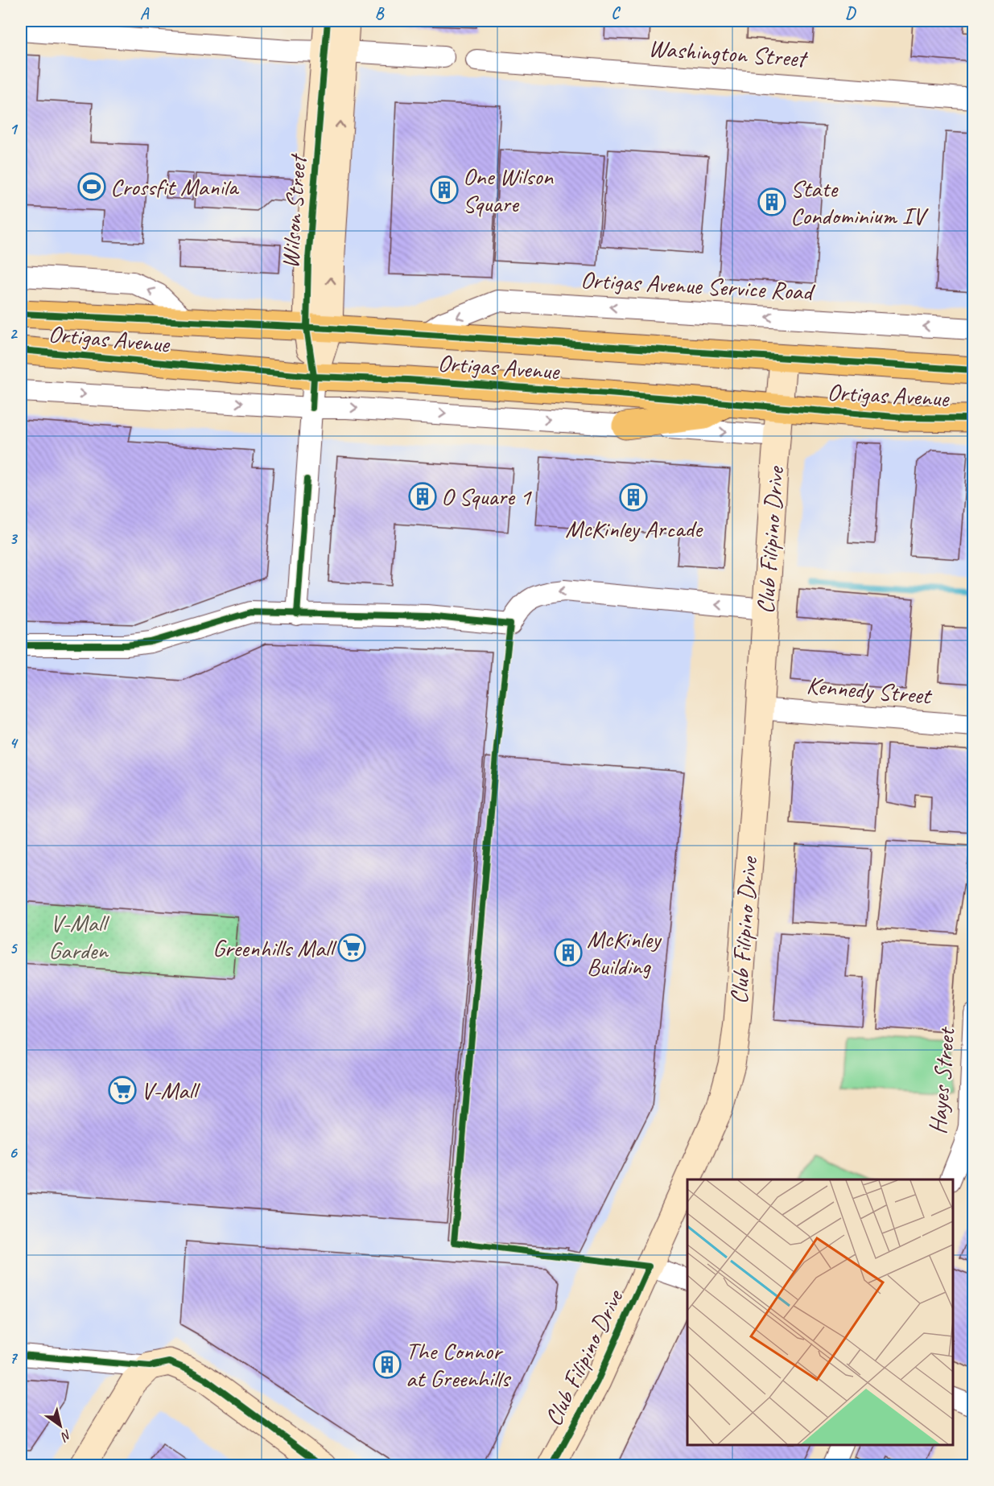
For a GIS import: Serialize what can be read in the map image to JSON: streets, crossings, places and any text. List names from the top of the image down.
{
  "streets": {
    "main road": ["Ortigas Avenue"],
    "street": [
      "Washington Street",
      "Wilson Street",
      "Ortigas Avenue Service Road",
      "Club Filipino Drive",
      "Kennedy Street",
      "Hayes Street"
    ]
  },
  "crossings": [
    ["Wilson Street", "Ortigas Avenue"],
    ["Ortigas Avenue Service Road", "Ortigas Avenue"],
    ["Ortigas Avenue", "Club Filipino Drive"],
    ["Club Filipino Drive", "Kennedy Street"]
  ],
  "parks": ["V-Mall Garden"],
  "places": {
    "sports": ["Crossfit Manila"],
    "building": [
      "One Wilson Square",
      "State Condominium IV",
      "O Square 1",
      "McKinley Arcade",
      "McKinley Building",
      "The Connor at Greenhills"
    ],
    "supermarket": ["Greenhills Mall", "V-Mall"]
  },
  "north": "bottom right",
  "grid": {
    "columns": [
      "A",
      "B",
      "C",
      "D"
    ],
    "rows": [
      "1",
      "2",
      "3",
      "4",
      "5",
      "6",
      "7"
    ]
  }
}
